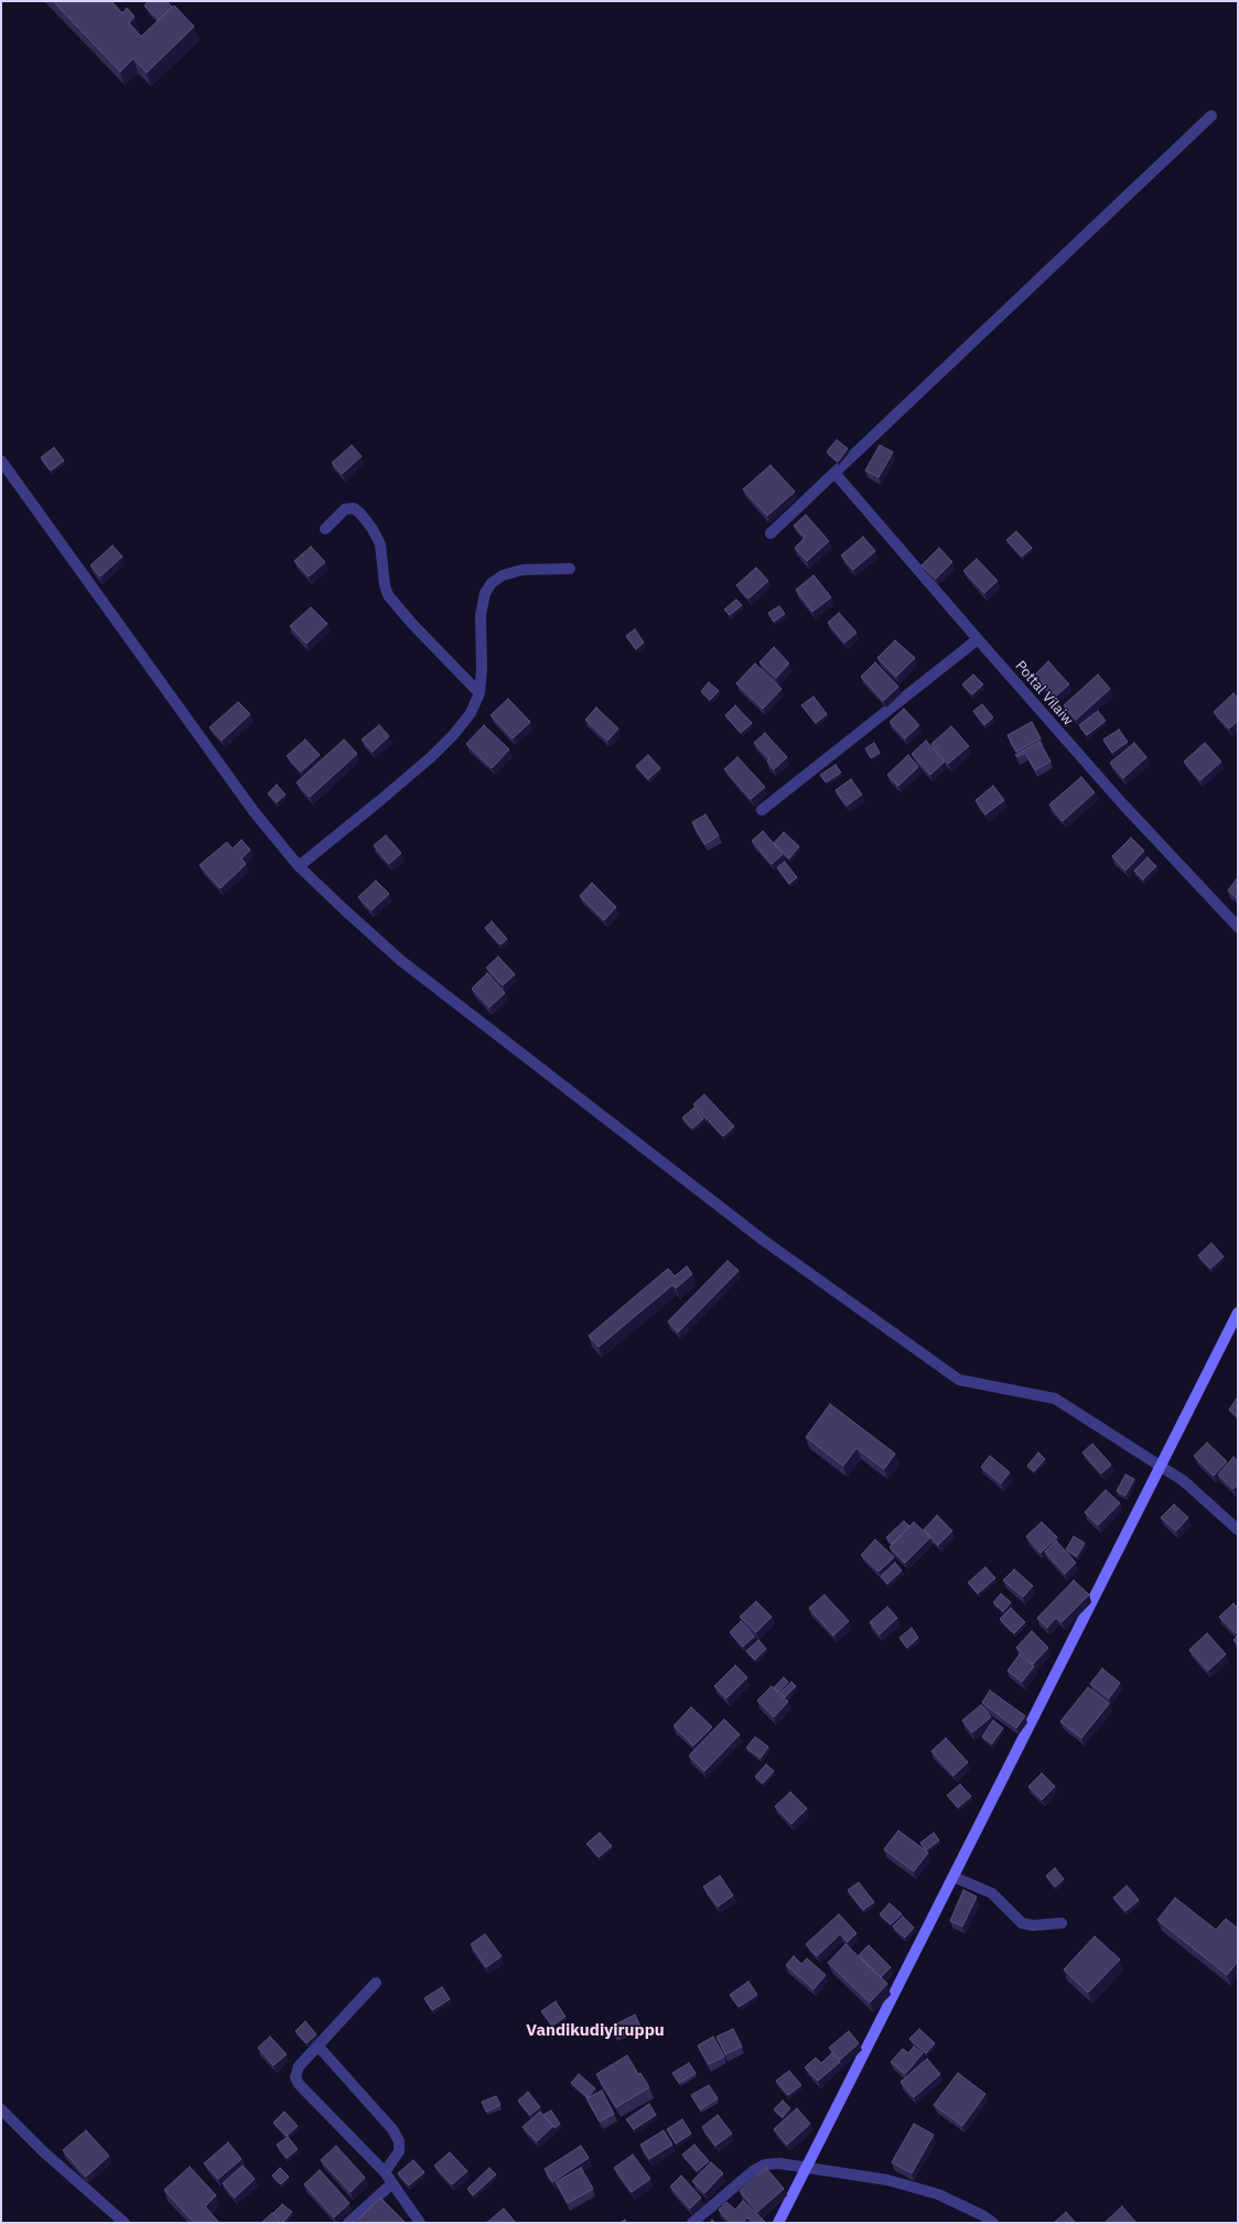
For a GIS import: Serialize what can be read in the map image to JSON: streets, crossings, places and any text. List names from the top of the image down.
{
  "streets": {
    "street": ["Pottal Vilaiw"]
  },
  "districts": ["Vandikudiyiruppu"]
}
